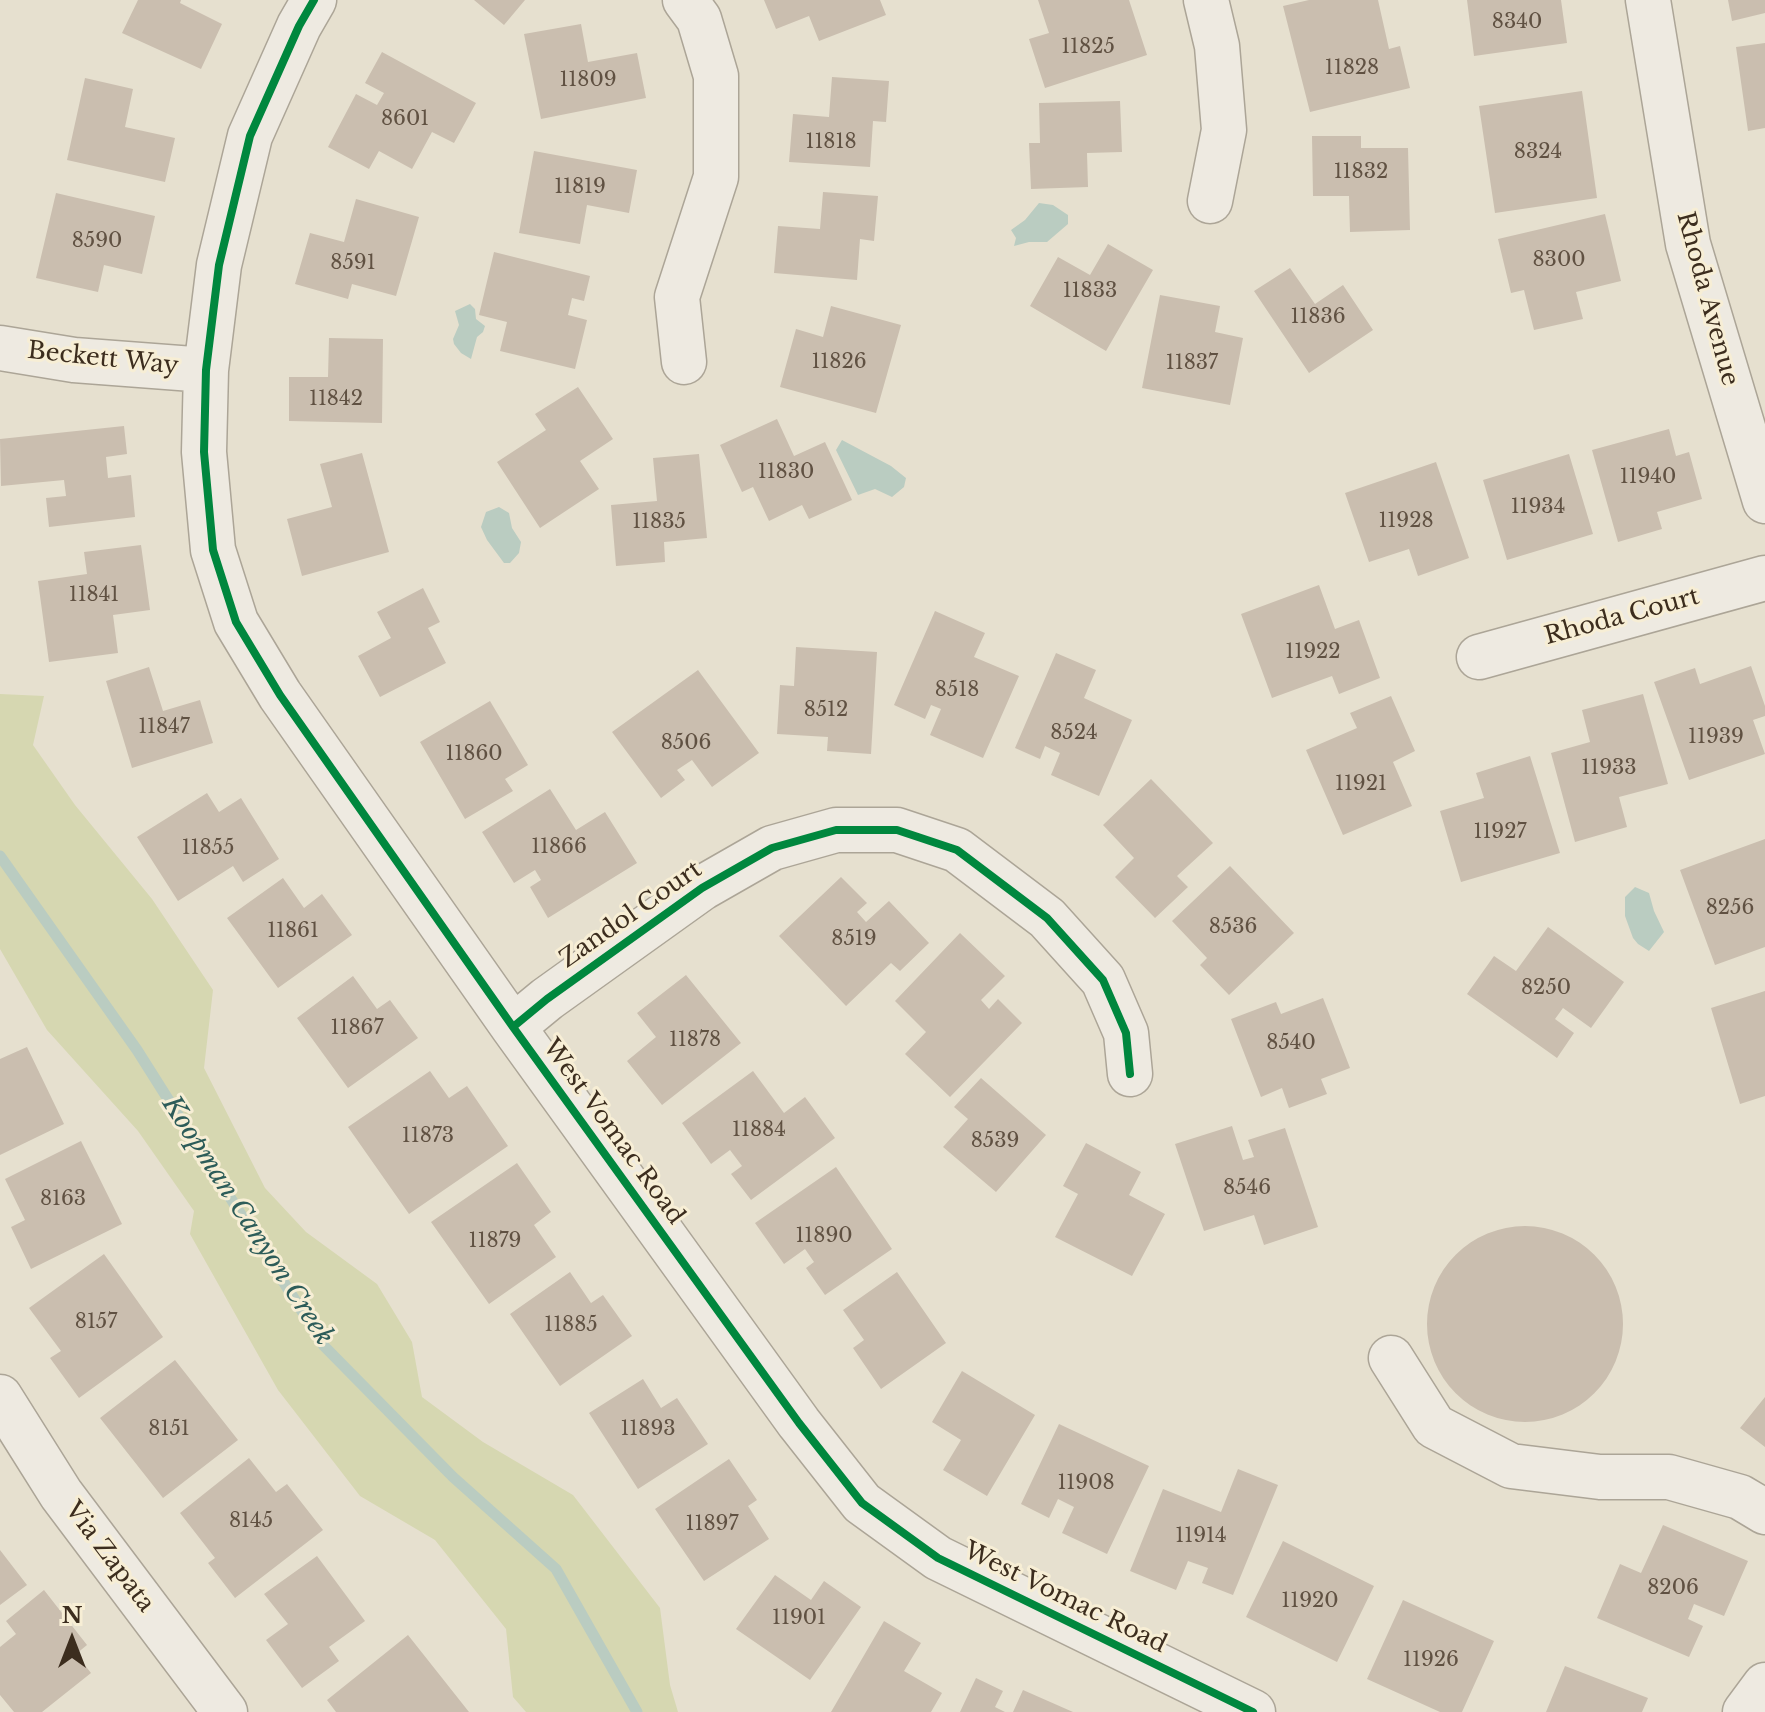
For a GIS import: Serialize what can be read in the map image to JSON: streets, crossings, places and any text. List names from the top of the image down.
{
  "streets": {
    "street": [
      "Rhoda Avenue",
      "Beckett Way",
      "Rhoda Court",
      "Zandol Court",
      "West Vomac Road",
      "Via Zapata"
    ]
  },
  "crossings": [
    ["Beckett Way", "West Vomac Road"],
    ["Zandol Court", "West Vomac Road"]
  ],
  "water": ["Koopman Canyon Creek"],
  "house_numbers": [
    "8340",
    "11825",
    "11828",
    "11809",
    "8601",
    "11818",
    "8324",
    "11832",
    "11819",
    "8590",
    "8300",
    "8591",
    "11833",
    "11836",
    "11826",
    "11837",
    "11842",
    "11830",
    "11940",
    "11934",
    "11928",
    "11835",
    "11841",
    "11922",
    "8518",
    "8512",
    "11847",
    "8524",
    "11939",
    "8506",
    "11860",
    "11933",
    "11921",
    "11927",
    "11866",
    "11855",
    "8256",
    "8536",
    "11861",
    "8519",
    "8250",
    "11867",
    "11878",
    "8540",
    "11884",
    "11873",
    "8539",
    "8546",
    "8163",
    "11890",
    "11879",
    "8157",
    "11885",
    "8151",
    "11893",
    "11908",
    "8145",
    "11897",
    "11914",
    "8206",
    "11920",
    "11901",
    "11926"
  ],
  "north": "top"
}
